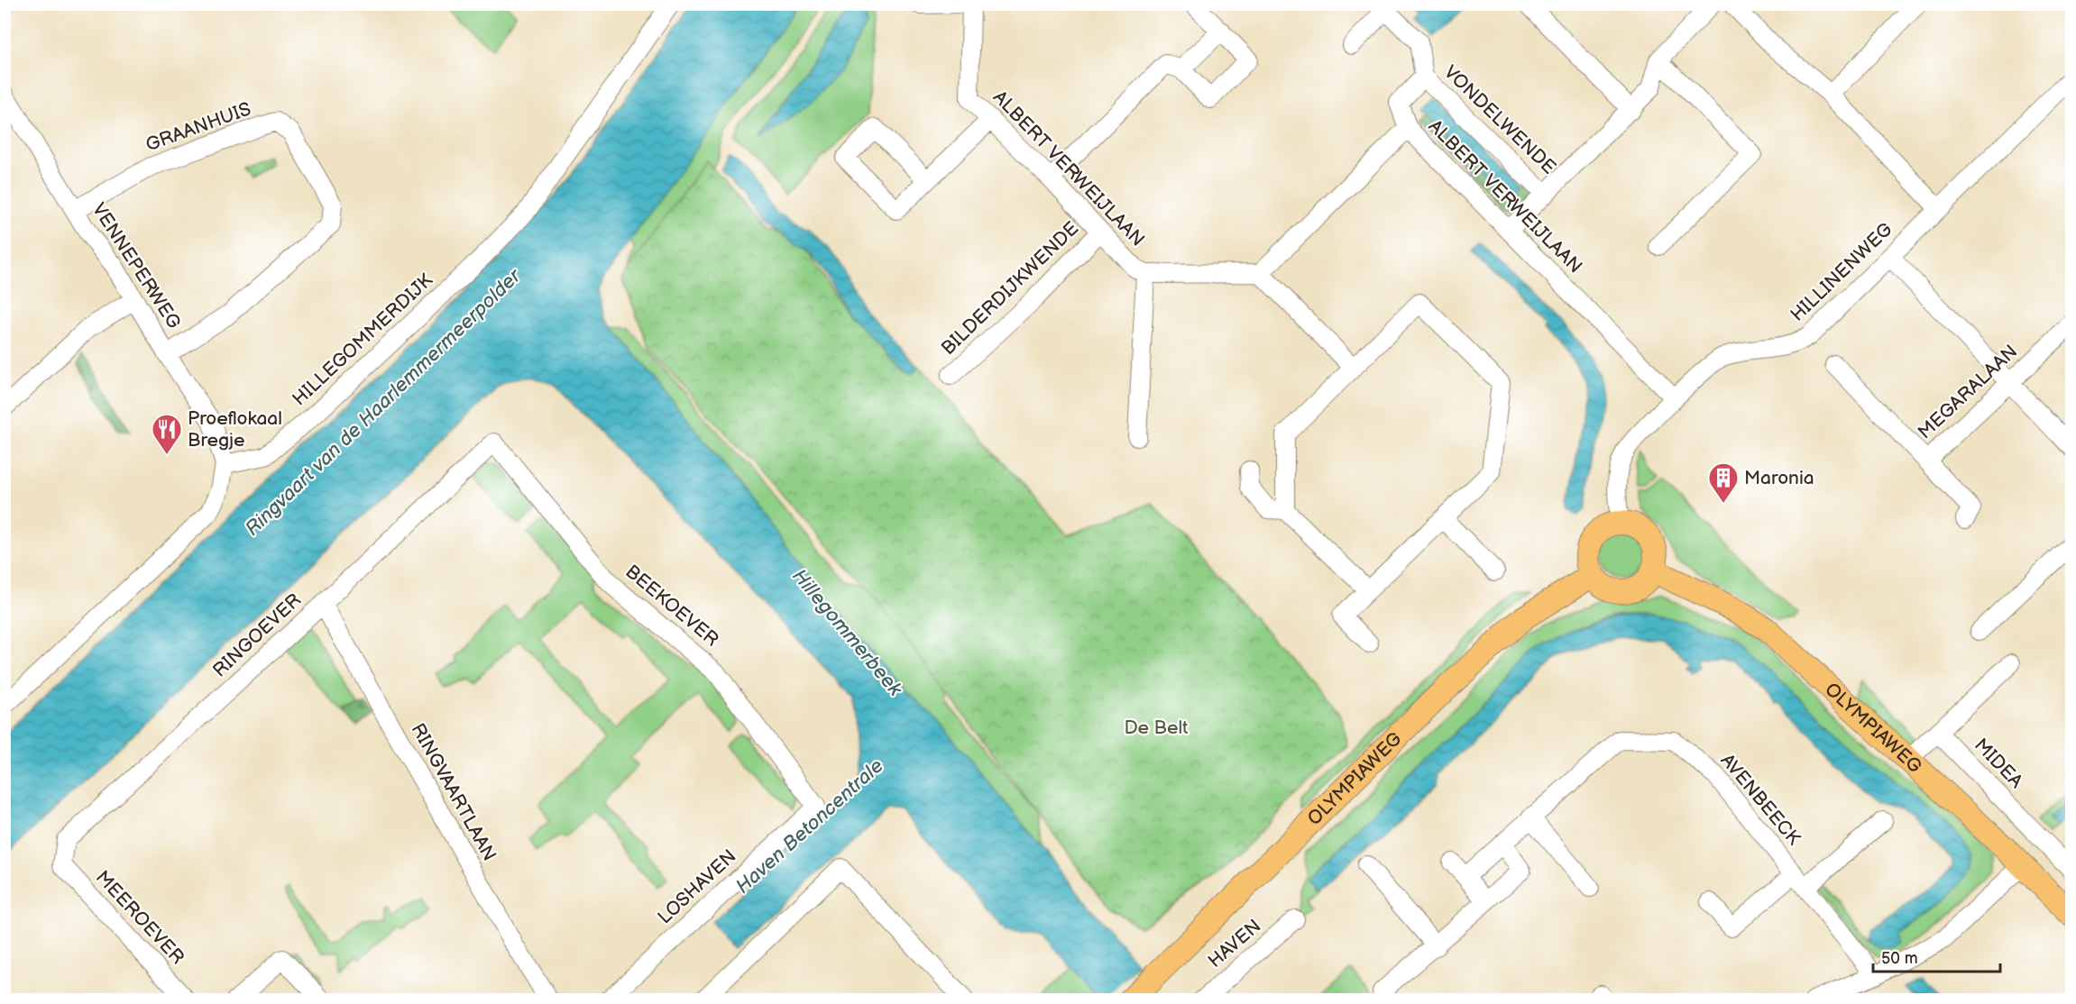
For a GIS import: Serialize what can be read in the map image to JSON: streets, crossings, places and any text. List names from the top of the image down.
{
  "streets": {
    "main road": ["OLYMPIAWEG"],
    "street": [
      "VONDELWENDE",
      "GRAANHUIS",
      "ALBERT VERWEIJLAAN",
      "VENNEPERWEG",
      "HILLINENWEG",
      "BILDERDIJKWENDE",
      "HILLEGOMMERDIJK",
      "MEGARALAAN",
      "BEEKOEVER",
      "RINGOEVER",
      "MIDEA",
      "RINGVAARTLAAN",
      "AVENBEECK",
      "LOSHAVEN",
      "MEEROEVER",
      "HAVEN"
    ]
  },
  "crossings": [
    ["VONDELWENDE", "ALBERT VERWEIJLAAN"],
    ["GRAANHUIS", "VENNEPERWEG"],
    ["ALBERT VERWEIJLAAN", "HILLINENWEG"],
    ["ALBERT VERWEIJLAAN", "BILDERDIJKWENDE"],
    ["VENNEPERWEG", "HILLEGOMMERDIJK"],
    ["HILLINENWEG", "OLYMPIAWEG"],
    ["BEEKOEVER", "RINGOEVER"],
    ["BEEKOEVER", "LOSHAVEN"],
    ["RINGOEVER", "RINGVAARTLAAN"],
    ["RINGOEVER", "MEEROEVER"]
  ],
  "water": ["Ringvaart van de Haarlemmermeerpolder", "Hillegommerbeek", "Haven Betoncentrale"],
  "parks": ["De Belt"],
  "places": {
    "restaurant": ["Proeflokaal Bregje"],
    "building": ["Maronia"]
  },
  "scale_bar": "50 m"
}
